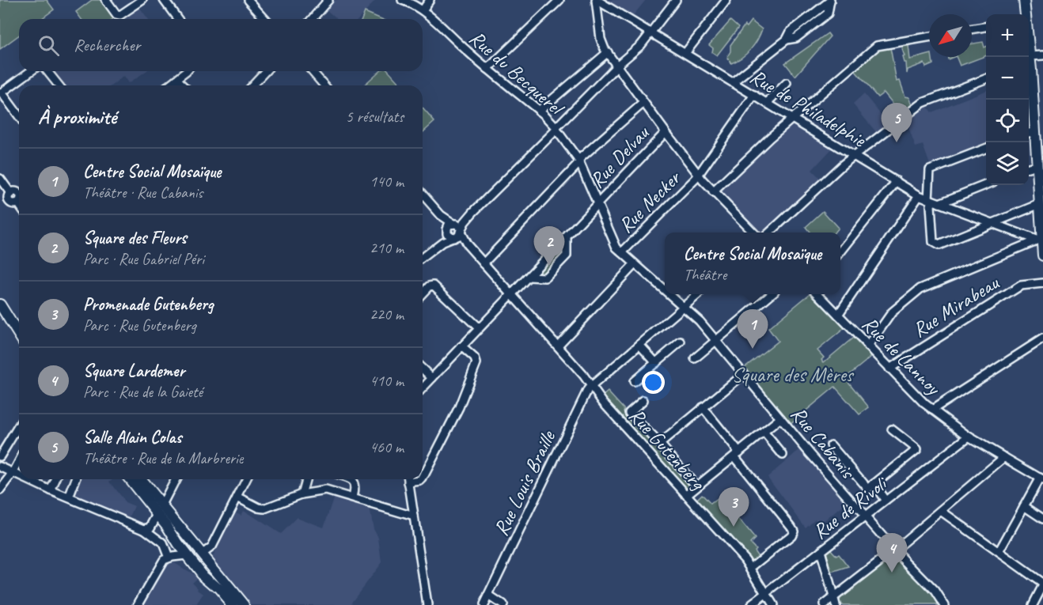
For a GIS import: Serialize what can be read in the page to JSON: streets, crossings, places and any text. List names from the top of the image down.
{
  "streets": {
    "street": [
      "Rue du Becquerel",
      "Rue de Philadelphie",
      "Rue Delvau",
      "Rue Necker",
      "Rue Mirabeau",
      "Rue de Lannoy",
      "Rue Cabanis",
      "Rue Gutenberg",
      "Rue Louis Braille",
      "Rue de Rivoli"
    ]
  },
  "crossings": [
    ["Rue du Becquerel", "Rue Delvau"],
    ["Rue du Becquerel", "Rue Necker"],
    ["Rue du Becquerel", "Rue Cabanis"],
    ["Rue de Philadelphie", "Rue Necker"],
    ["Rue Delvau", "Rue Gutenberg"],
    ["Rue Necker", "Rue Cabanis"],
    ["Rue Mirabeau", "Rue de Lannoy"],
    ["Rue de Lannoy", "Rue de Rivoli"],
    ["Rue Cabanis", "Rue Louis Braille"],
    ["Rue Cabanis", "Rue de Rivoli"],
    ["Rue Gutenberg", "Rue Louis Braille"],
    ["Rue Gutenberg", "Rue de Rivoli"]
  ],
  "parks": ["Square des Mères"],
  "north": "bottom left",
  "page": {
    "map_buttons": ["+", "−"],
    "search": "Rechercher",
    "heading": ["À proximité", "5 résultats"],
    "pins": [
      "5",
      "2",
      "1",
      "3",
      "4"
    ],
    "list": [
      {
        "mark": "1",
        "name": "Centre Social Mosaïque",
        "note": "Théâtre · Rue Cabanis",
        "value": "140 m"
      },
      {
        "mark": "2",
        "name": "Square des Fleurs",
        "note": "Parc · Rue Gabriel Péri",
        "value": "210 m"
      },
      {
        "mark": "3",
        "name": "Promenade Gutenberg",
        "note": "Parc · Rue Gutenberg",
        "value": "220 m"
      },
      {
        "mark": "4",
        "name": "Square Lardemer",
        "note": "Parc · Rue de la Gaieté",
        "value": "410 m"
      },
      {
        "mark": "5",
        "name": "Salle Alain Colas",
        "note": "Théâtre · Rue de la Marbrerie",
        "value": "460 m"
      }
    ],
    "popup": ["Centre Social Mosaïque", "Théâtre"]
  }
}
